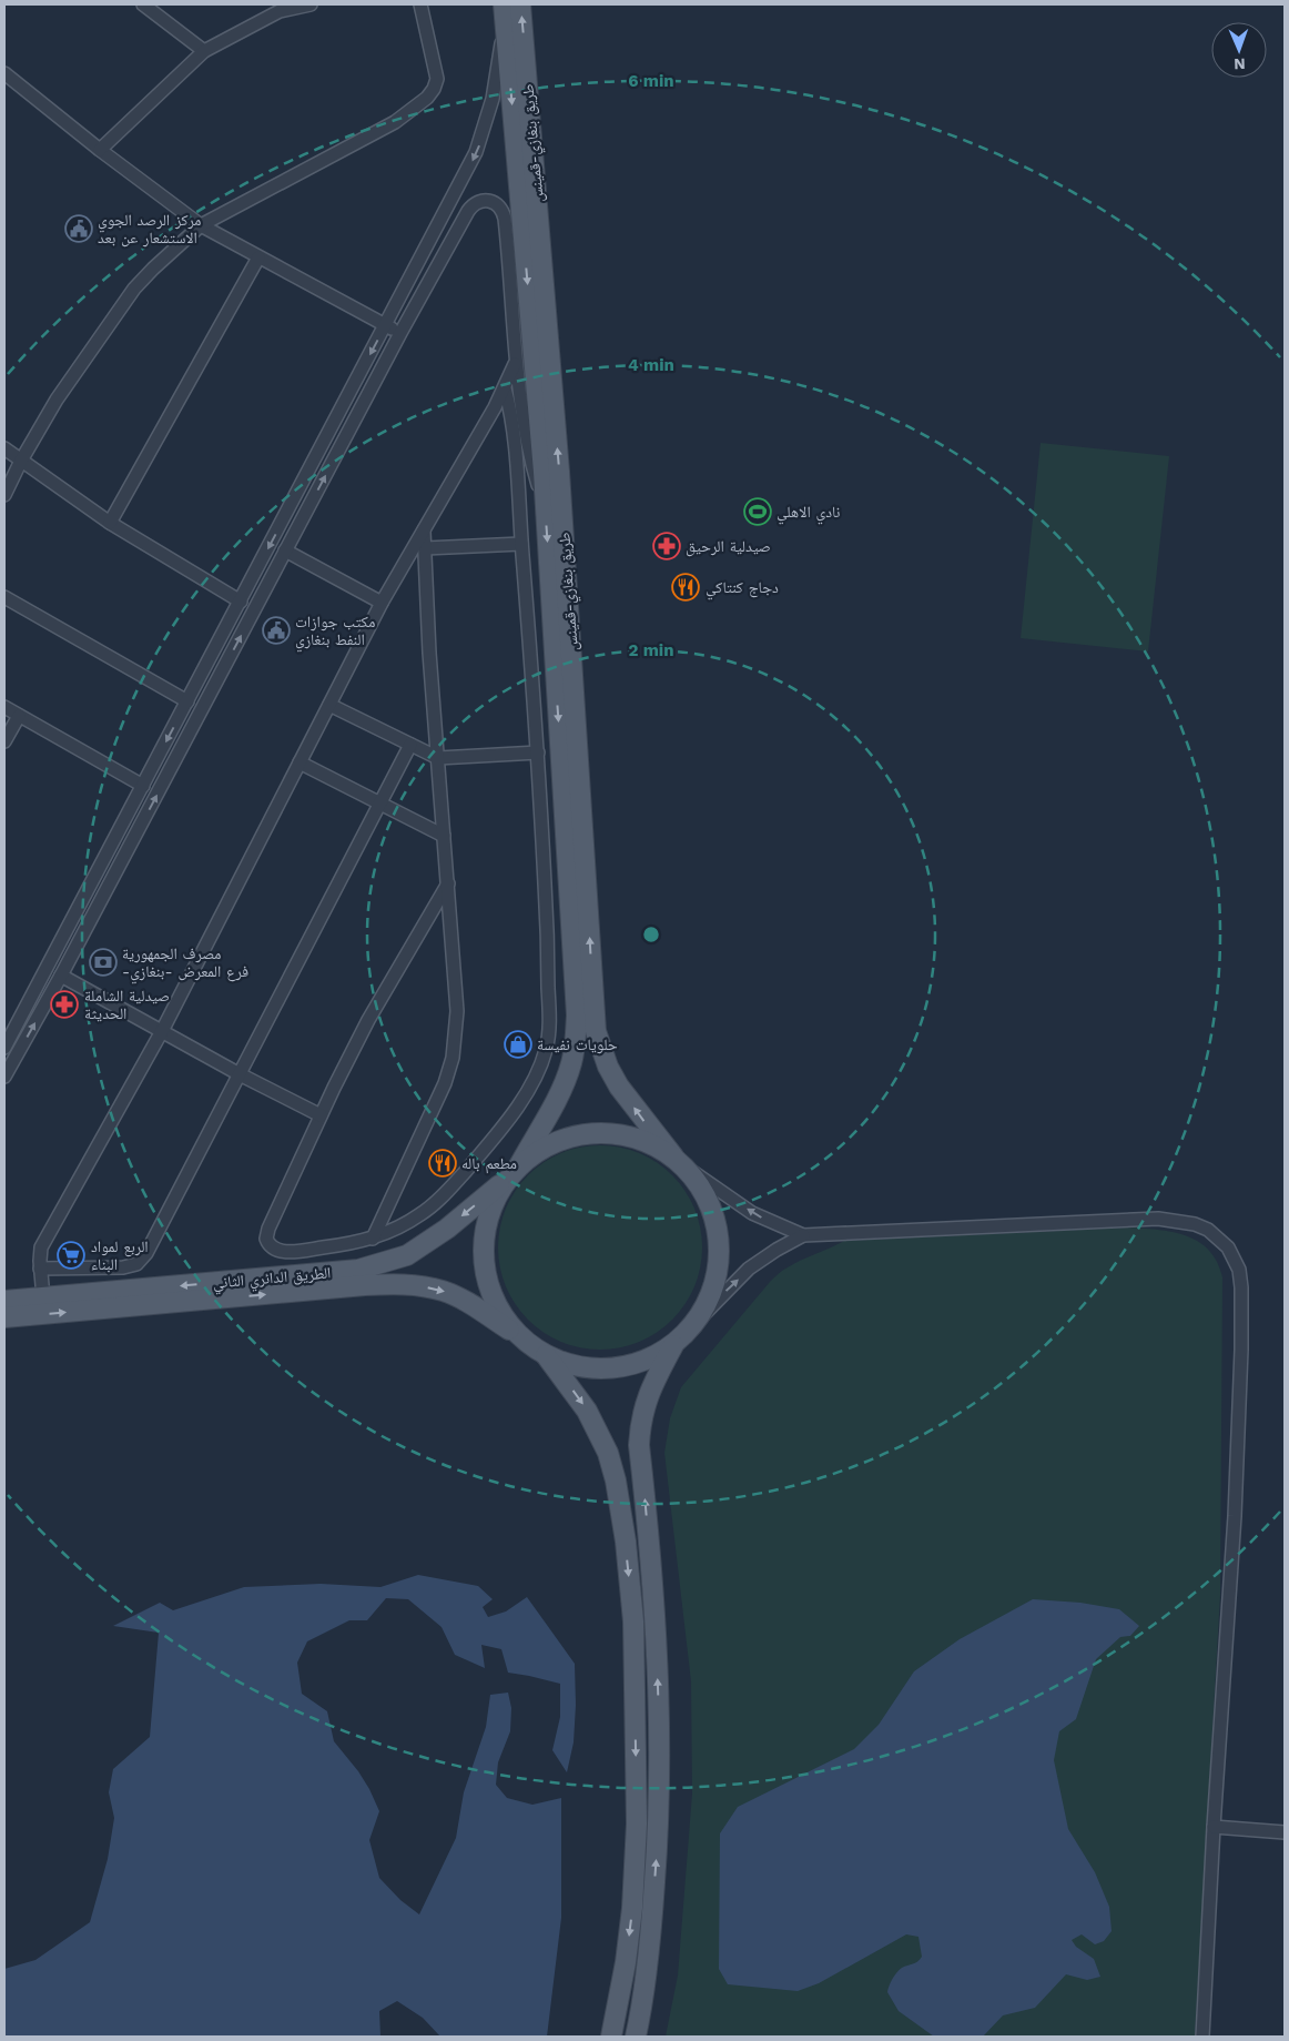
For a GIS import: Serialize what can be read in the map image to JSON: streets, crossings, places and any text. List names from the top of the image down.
{
  "streets": {
    "main road": ["طريق بنغازي-قمينس", "الطريق الدائري الثاني"]
  },
  "crossings": [
    ["طريق بنغازي-قمينس", "الطريق الدائري الثاني"]
  ],
  "places": {
    "public building": ["مركز الرصد الجوي الاستشعار عن بعد", "مكتب جوازات النفط بنغازي"],
    "sports": ["نادي الاهلي"],
    "pharmacy": ["صيدلية الرحيق", "صيدلية الشاملة الحديثة"],
    "restaurant": ["دجاج كنتاكي", "مطعم باله"],
    "bank": ["مصرف الجمهورية -فرع المعرض -بنغازي"],
    "shop": ["حلويات نفيسة"],
    "supermarket": ["الربع لمواد البناء"]
  },
  "north": "bottom",
  "rings": ["6 min", "4 min", "2 min"]
}
